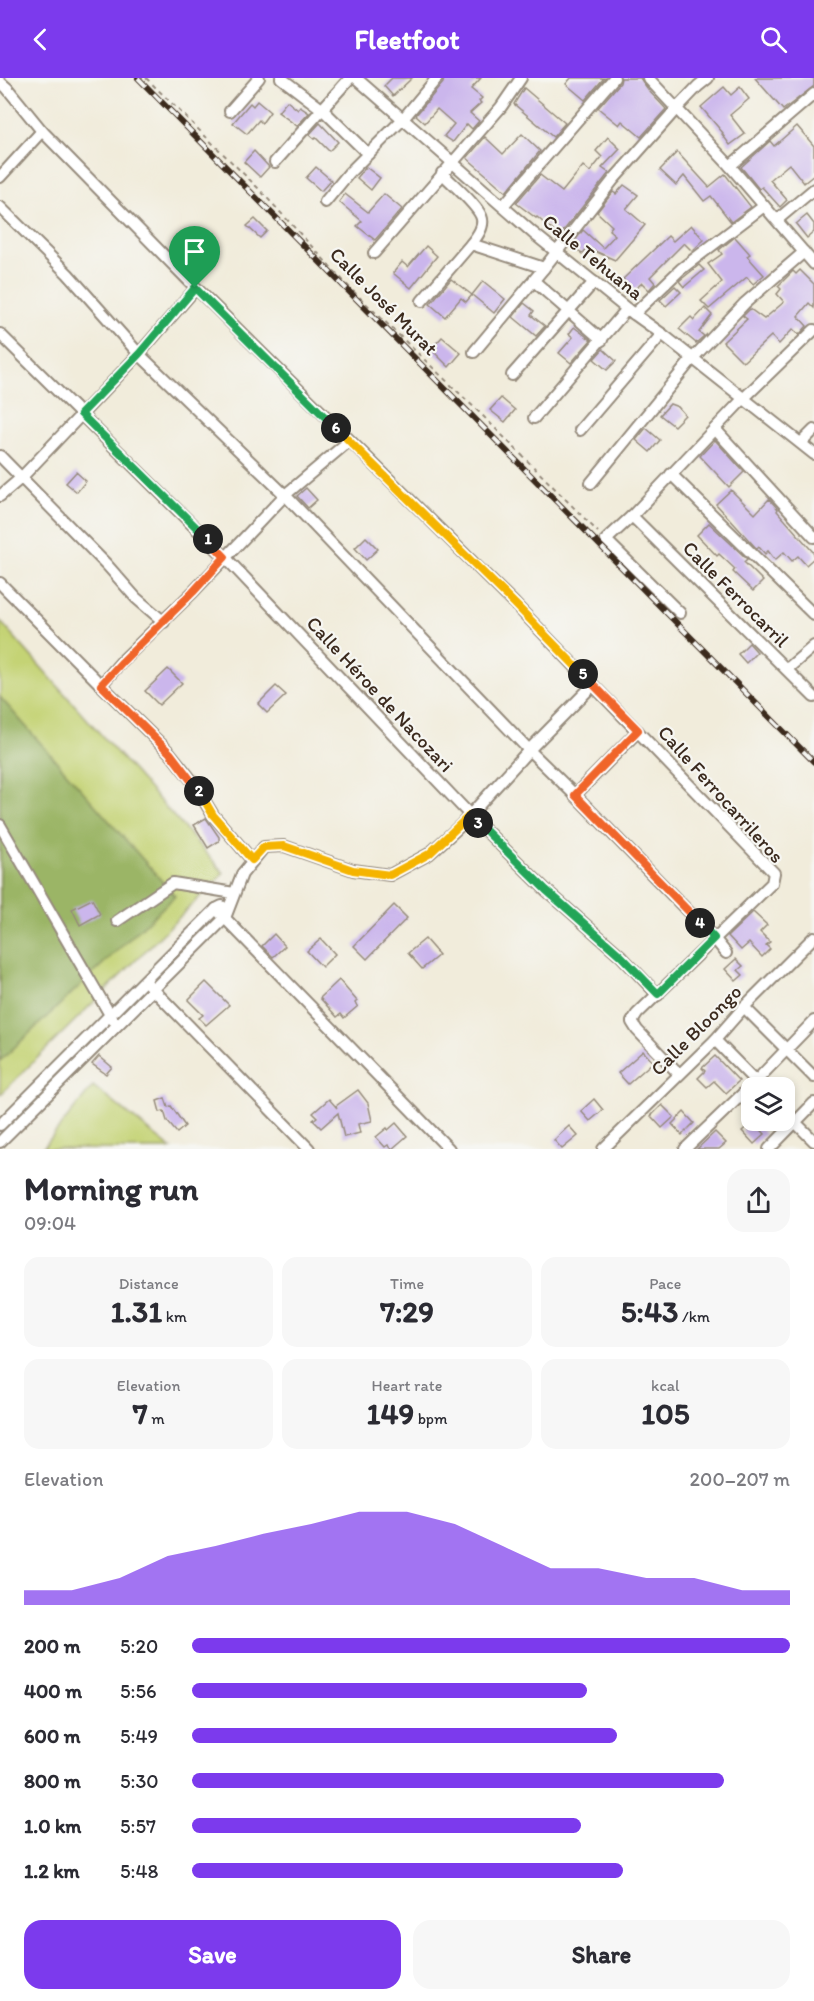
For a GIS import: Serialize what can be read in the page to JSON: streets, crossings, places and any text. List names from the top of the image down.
{
  "streets": {
    "street": [
      "Calle Tehuana",
      "Calle Ferrocarril",
      "Calle Héroe de Nacozari",
      "Calle Ferrocarrileros",
      "Calle Bloongo"
    ],
    "path": ["Calle José Murat"]
  },
  "crossings": [
    ["Calle Héroe de Nacozari", "Calle Ferrocarrileros"],
    ["Calle Ferrocarrileros", "Calle Bloongo"]
  ],
  "page": {
    "header": "Fleetfoot",
    "pins": [
      "6",
      "1",
      "5",
      "2",
      "3",
      "4"
    ],
    "heading": ["Morning run", "09:04"],
    "stats": [
      ["Distance", "1.31 km"],
      ["Time", "7:29"],
      ["Pace", "5:43 /km"],
      ["Elevation", "7 m"],
      ["Heart rate", "149 bpm"],
      ["kcal", "105"]
    ],
    "chart": ["Elevation", "200–207 m"],
    "list": [
      {
        "name": "200 m",
        "note": "5:20"
      },
      {
        "name": "400 m",
        "note": "5:56"
      },
      {
        "name": "600 m",
        "note": "5:49"
      },
      {
        "name": "800 m",
        "note": "5:30"
      },
      {
        "name": "1.0 km",
        "note": "5:57"
      },
      {
        "name": "1.2 km",
        "note": "5:48"
      }
    ],
    "buttons": ["Save", "Share"]
  }
}
